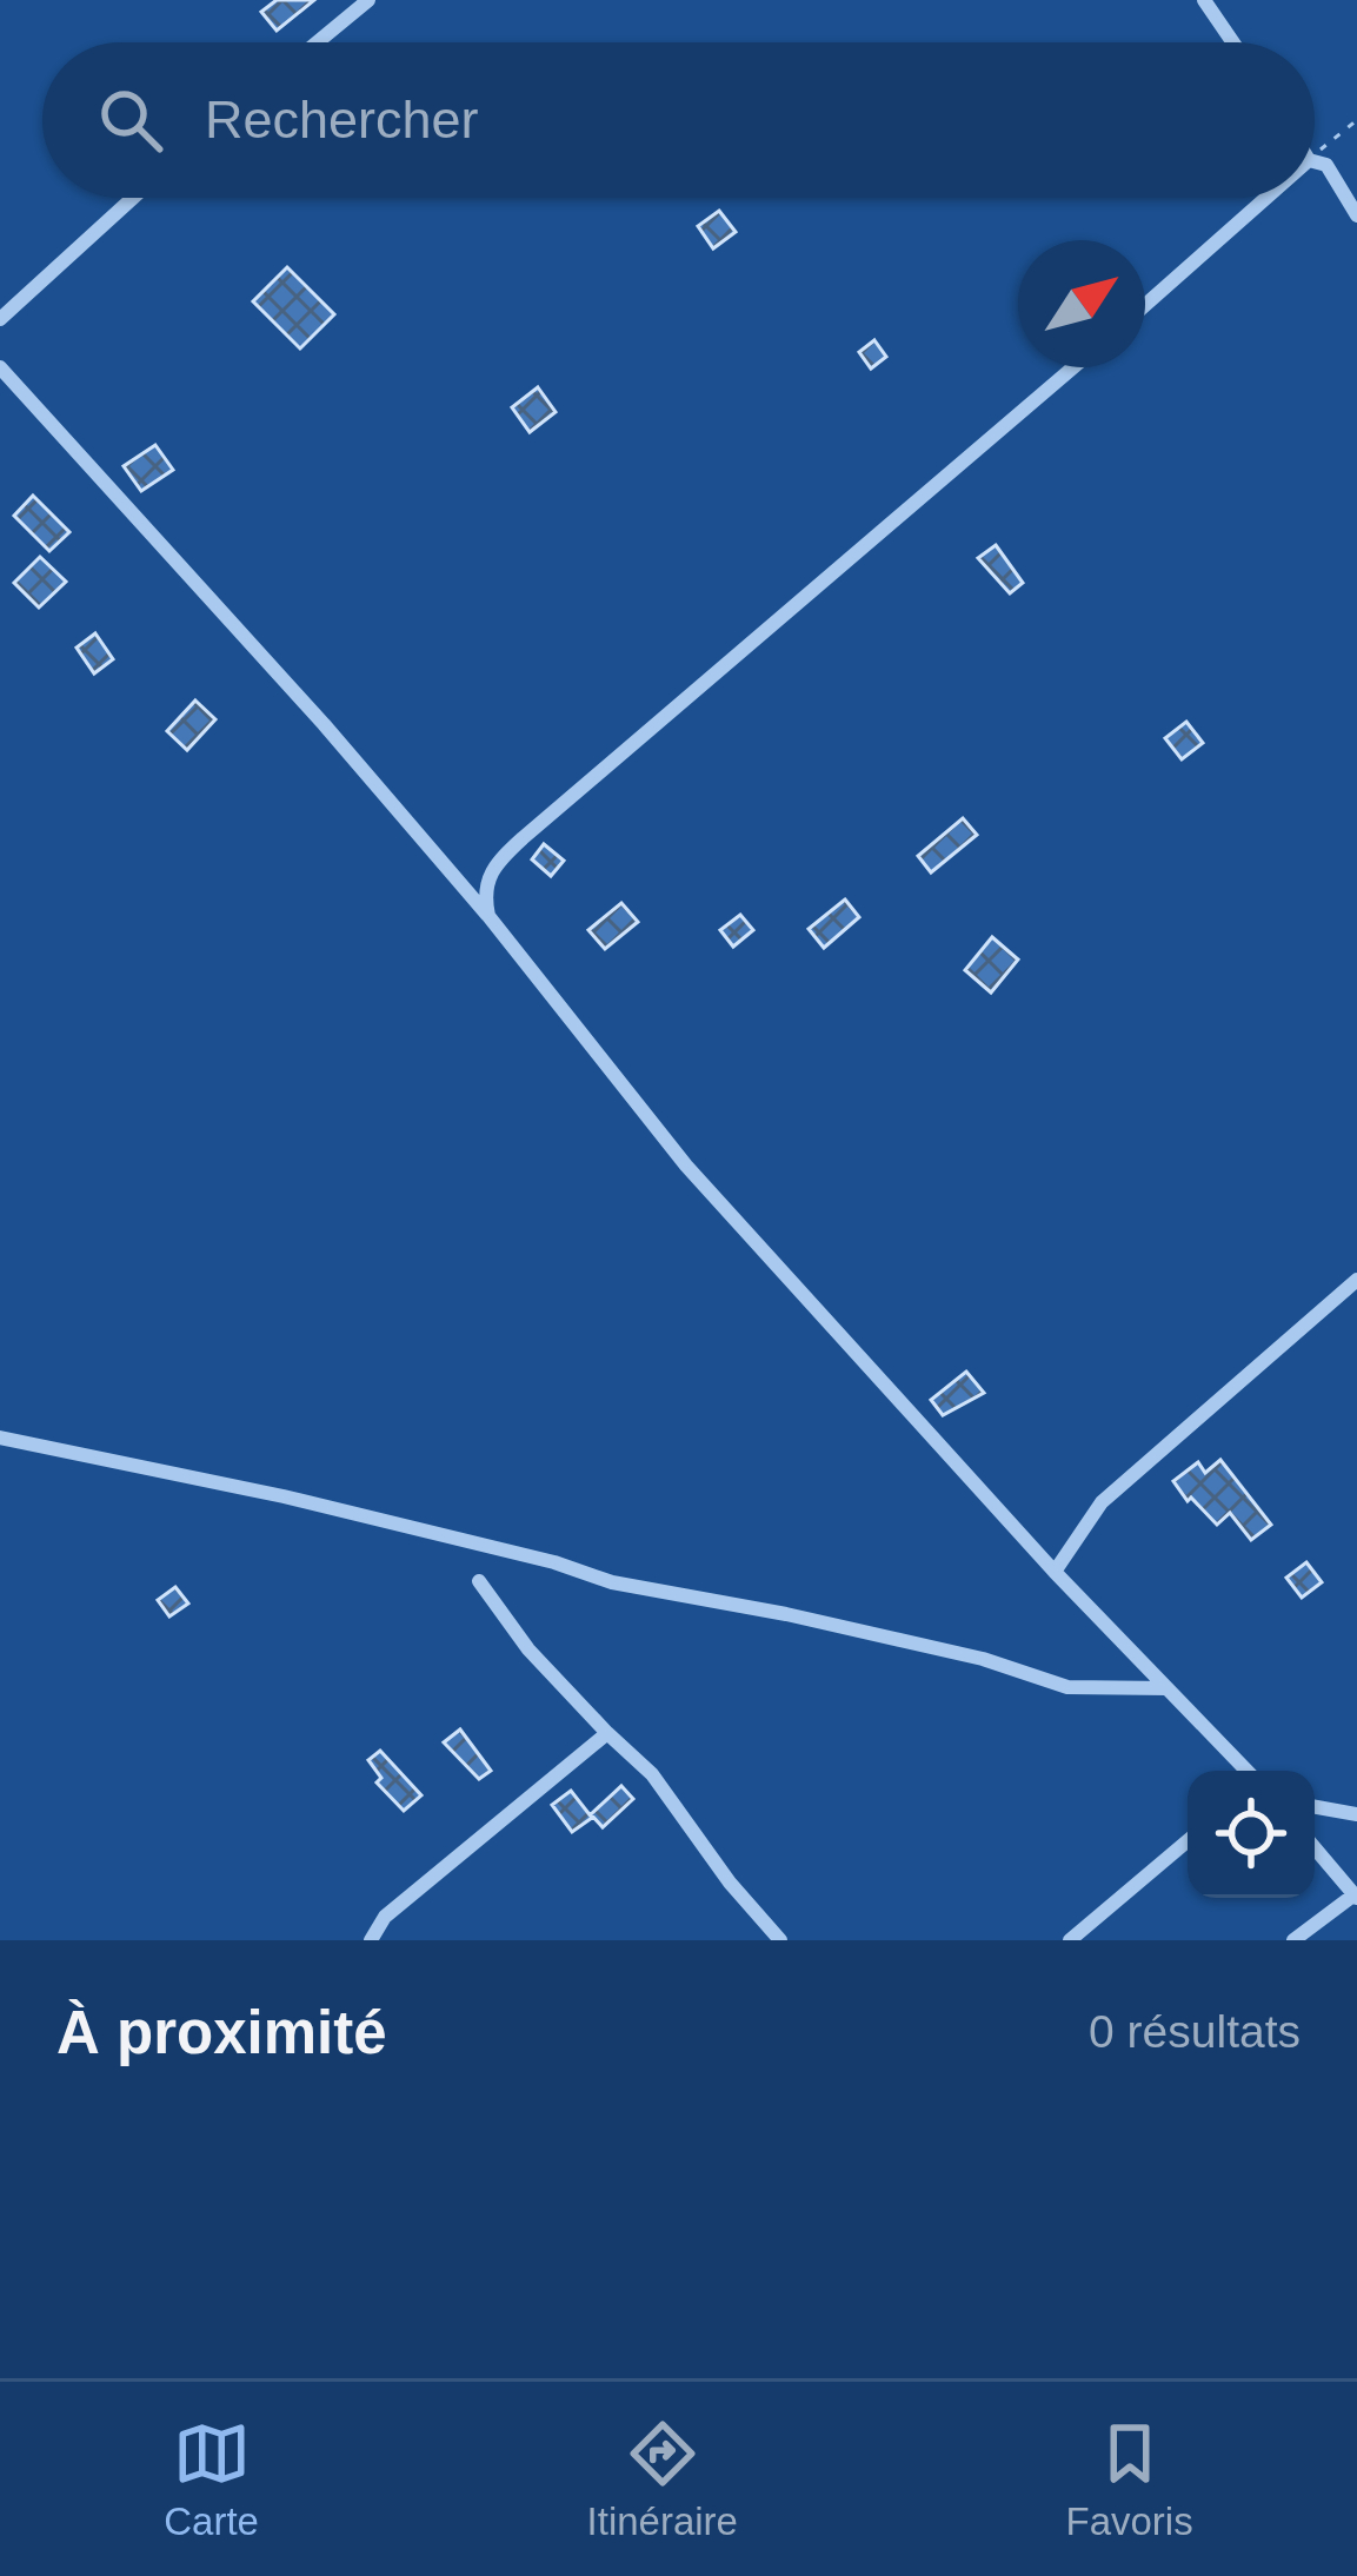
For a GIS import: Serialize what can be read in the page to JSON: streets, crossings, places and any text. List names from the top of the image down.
{
  "north": "top right",
  "page": {
    "search": "Rechercher",
    "heading": ["À proximité", "0 résultats"],
    "nav": ["Carte", "Itinéraire", "Favoris"]
  }
}
